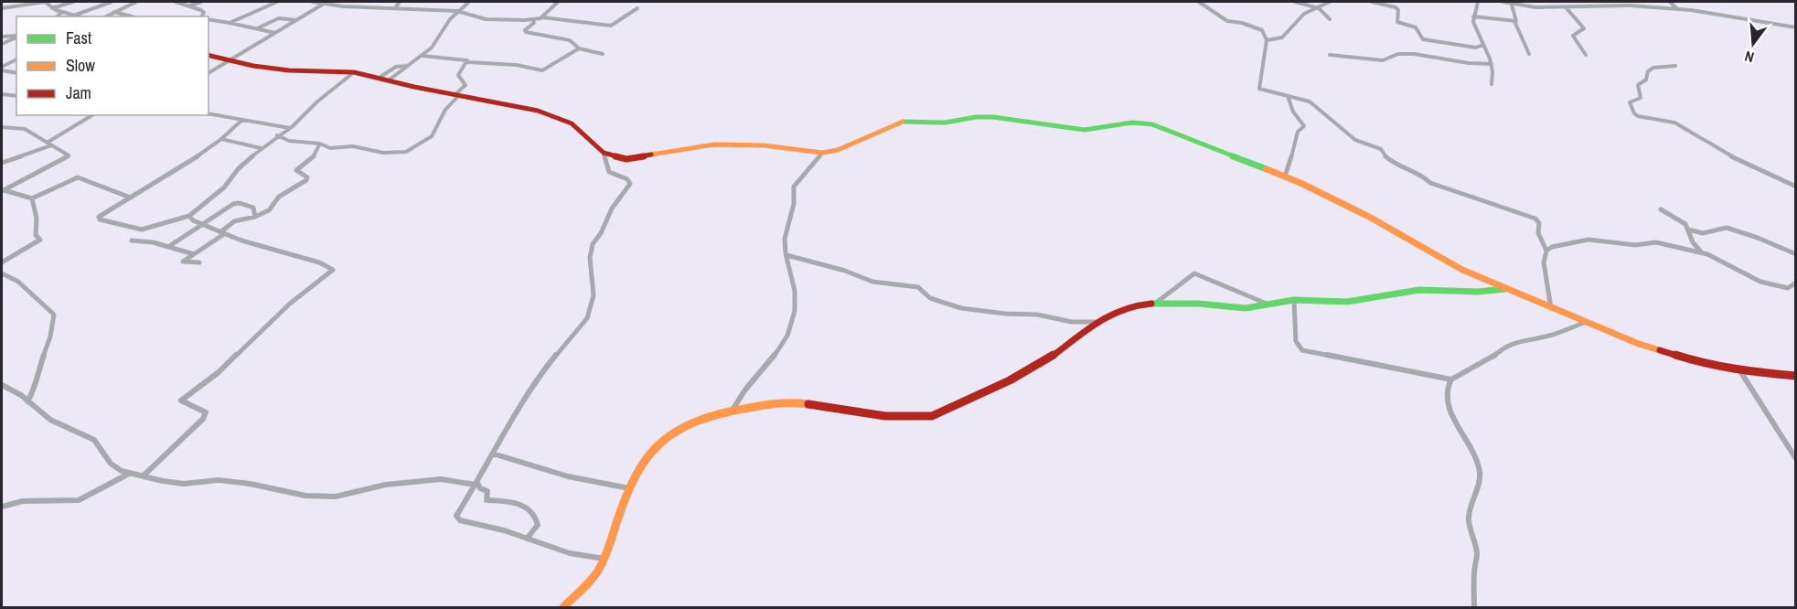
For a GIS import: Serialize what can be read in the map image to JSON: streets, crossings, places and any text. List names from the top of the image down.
{
  "legend": ["Fast", "Slow", "Jam"],
  "north": "bottom"
}
